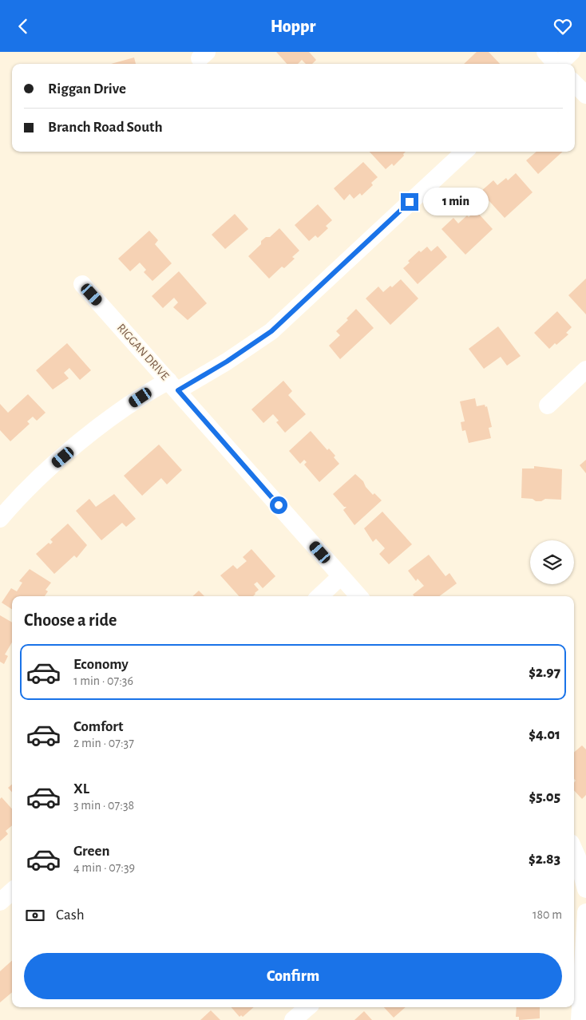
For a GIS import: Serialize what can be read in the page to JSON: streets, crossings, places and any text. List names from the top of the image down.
{
  "streets": {
    "street": ["RIGGAN DRIVE"]
  },
  "page": {
    "header": "Hoppr",
    "banner": ["Riggan Drive", "Branch Road South"],
    "bubble": "1 min",
    "heading": "Choose a ride",
    "list": [
      {
        "name": "Economy",
        "note": "1 min · 07:36",
        "value": "$2.97"
      },
      {
        "name": "Comfort",
        "note": "2 min · 07:37",
        "value": "$4.01"
      },
      {
        "name": "XL",
        "note": "3 min · 07:38",
        "value": "$5.05"
      },
      {
        "name": "Green",
        "note": "4 min · 07:39",
        "value": "$2.83"
      }
    ],
    "pay": ["Cash", "180 m"],
    "buttons": "Confirm"
  }
}
